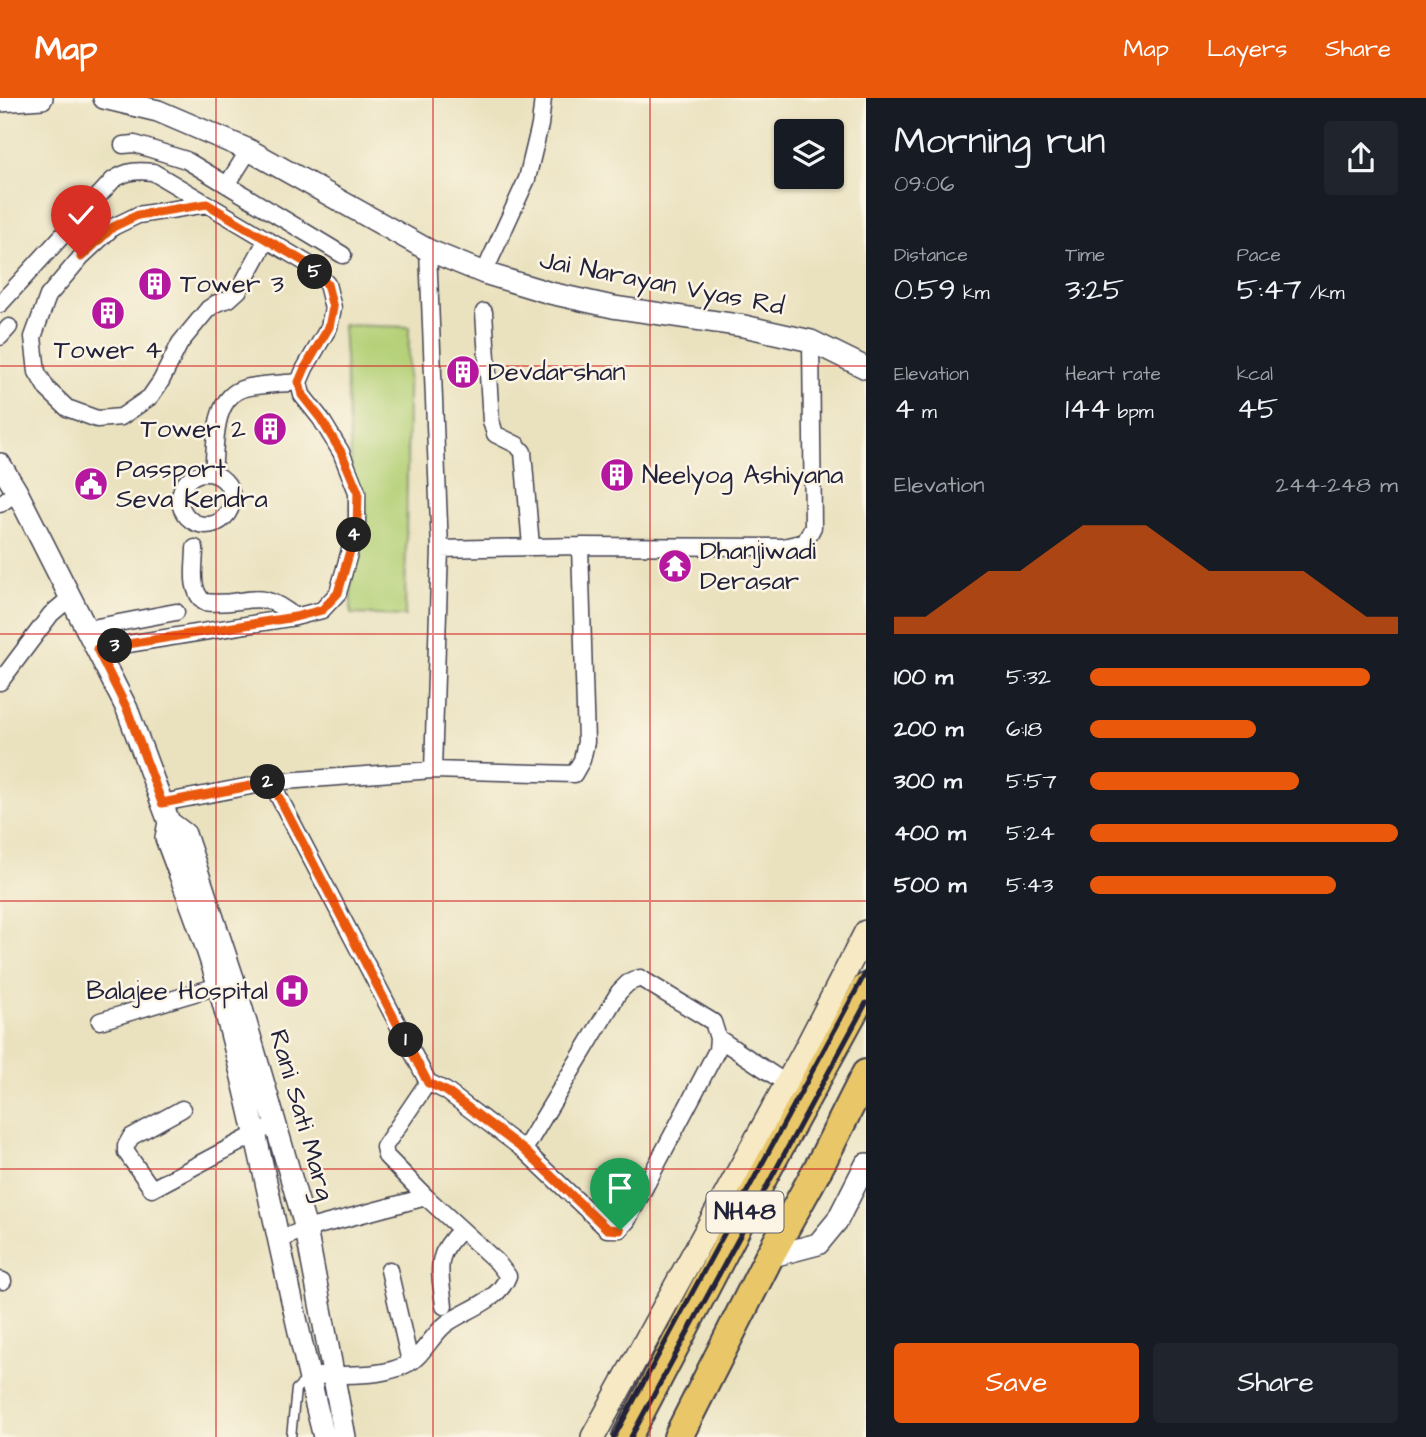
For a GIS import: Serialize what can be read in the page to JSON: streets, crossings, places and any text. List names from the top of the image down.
{
  "streets": {
    "highway": ["NH48"],
    "street": ["Jai Narayan Vyas Rd", "Rani Sati Marg"]
  },
  "places": {
    "building": [
      "Tower 3",
      "Tower 4",
      "Devdarshan",
      "Tower 2",
      "Neelyog Ashiyana"
    ],
    "public building": ["Passport Seva Kendra"],
    "temple": ["Dhanjiwadi Derasar"],
    "hospital": ["Balajee Hospital"]
  },
  "page": {
    "header": "Map",
    "nav": ["Map", "Layers", "Share"],
    "heading": ["Morning run", "09:06"],
    "stats": [
      ["Distance", "0.59 km"],
      ["Time", "3:25"],
      ["Pace", "5:47 /km"],
      ["Elevation", "4 m"],
      ["Heart rate", "144 bpm"],
      ["kcal", "45"]
    ],
    "pins": [
      "5",
      "4",
      "3",
      "2",
      "1"
    ],
    "chart": ["Elevation", "244–248 m"],
    "list": [
      {
        "name": "100 m",
        "note": "5:32"
      },
      {
        "name": "200 m",
        "note": "6:18"
      },
      {
        "name": "300 m",
        "note": "5:57"
      },
      {
        "name": "400 m",
        "note": "5:24"
      },
      {
        "name": "500 m",
        "note": "5:43"
      }
    ],
    "buttons": ["Save", "Share"]
  }
}
